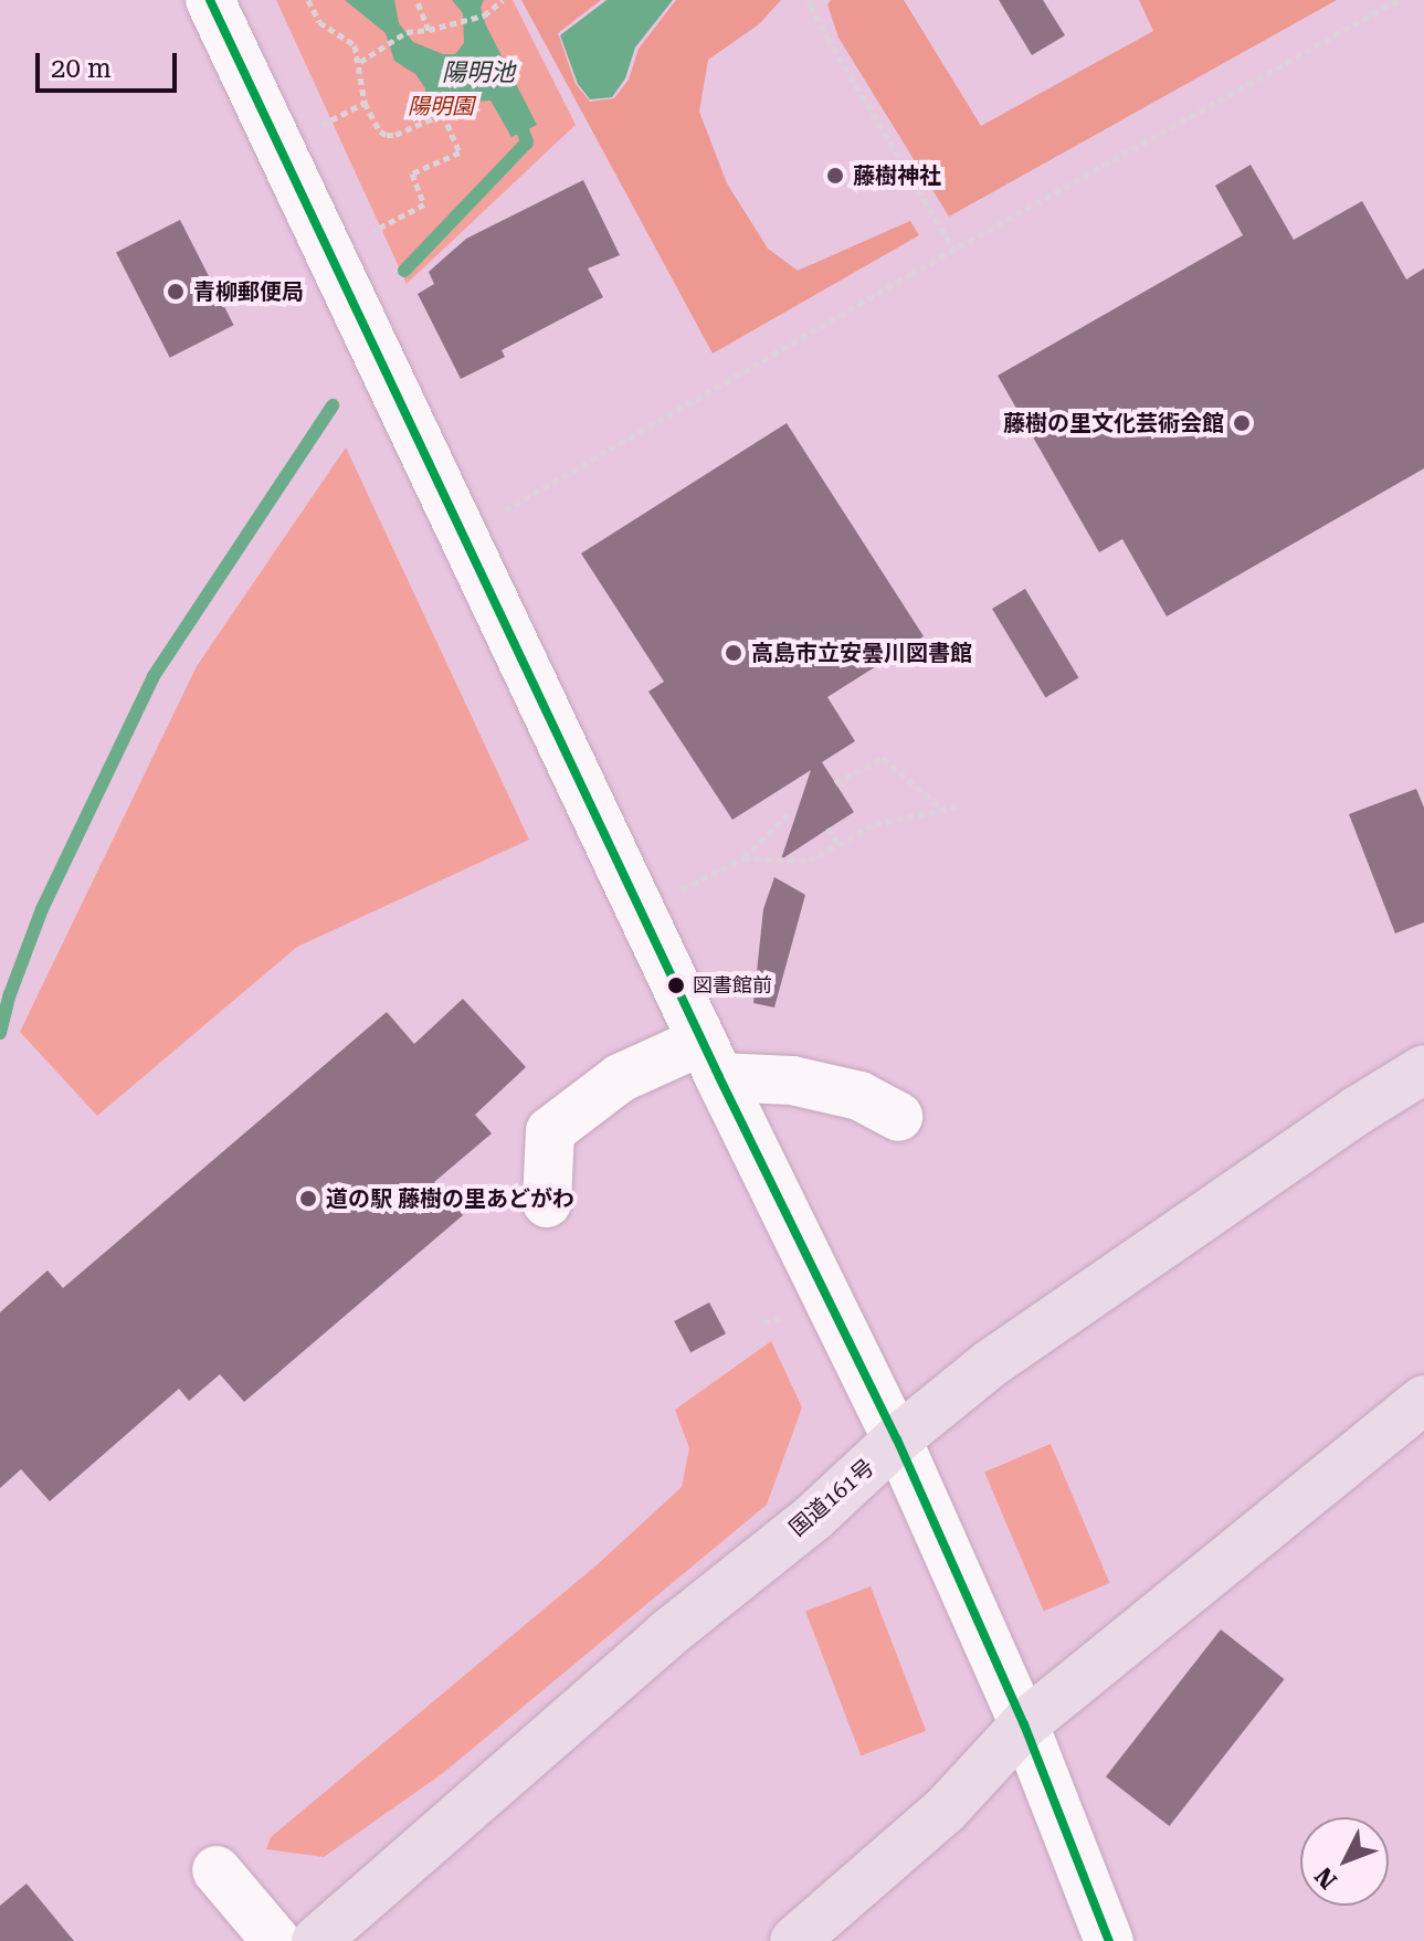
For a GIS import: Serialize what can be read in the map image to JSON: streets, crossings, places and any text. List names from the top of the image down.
{
  "streets": {
    "highway": ["国道161号"]
  },
  "water": ["陽明池"],
  "parks": ["陽明園"],
  "places": [
    "藤樹神社",
    "青柳郵便局",
    "藤樹の里文化芸術会館",
    "高島市立安曇川図書館",
    "図書館前",
    "道の駅 藤樹の里あどがわ"
  ],
  "scale_bar": "20 m",
  "north": "bottom left"
}
